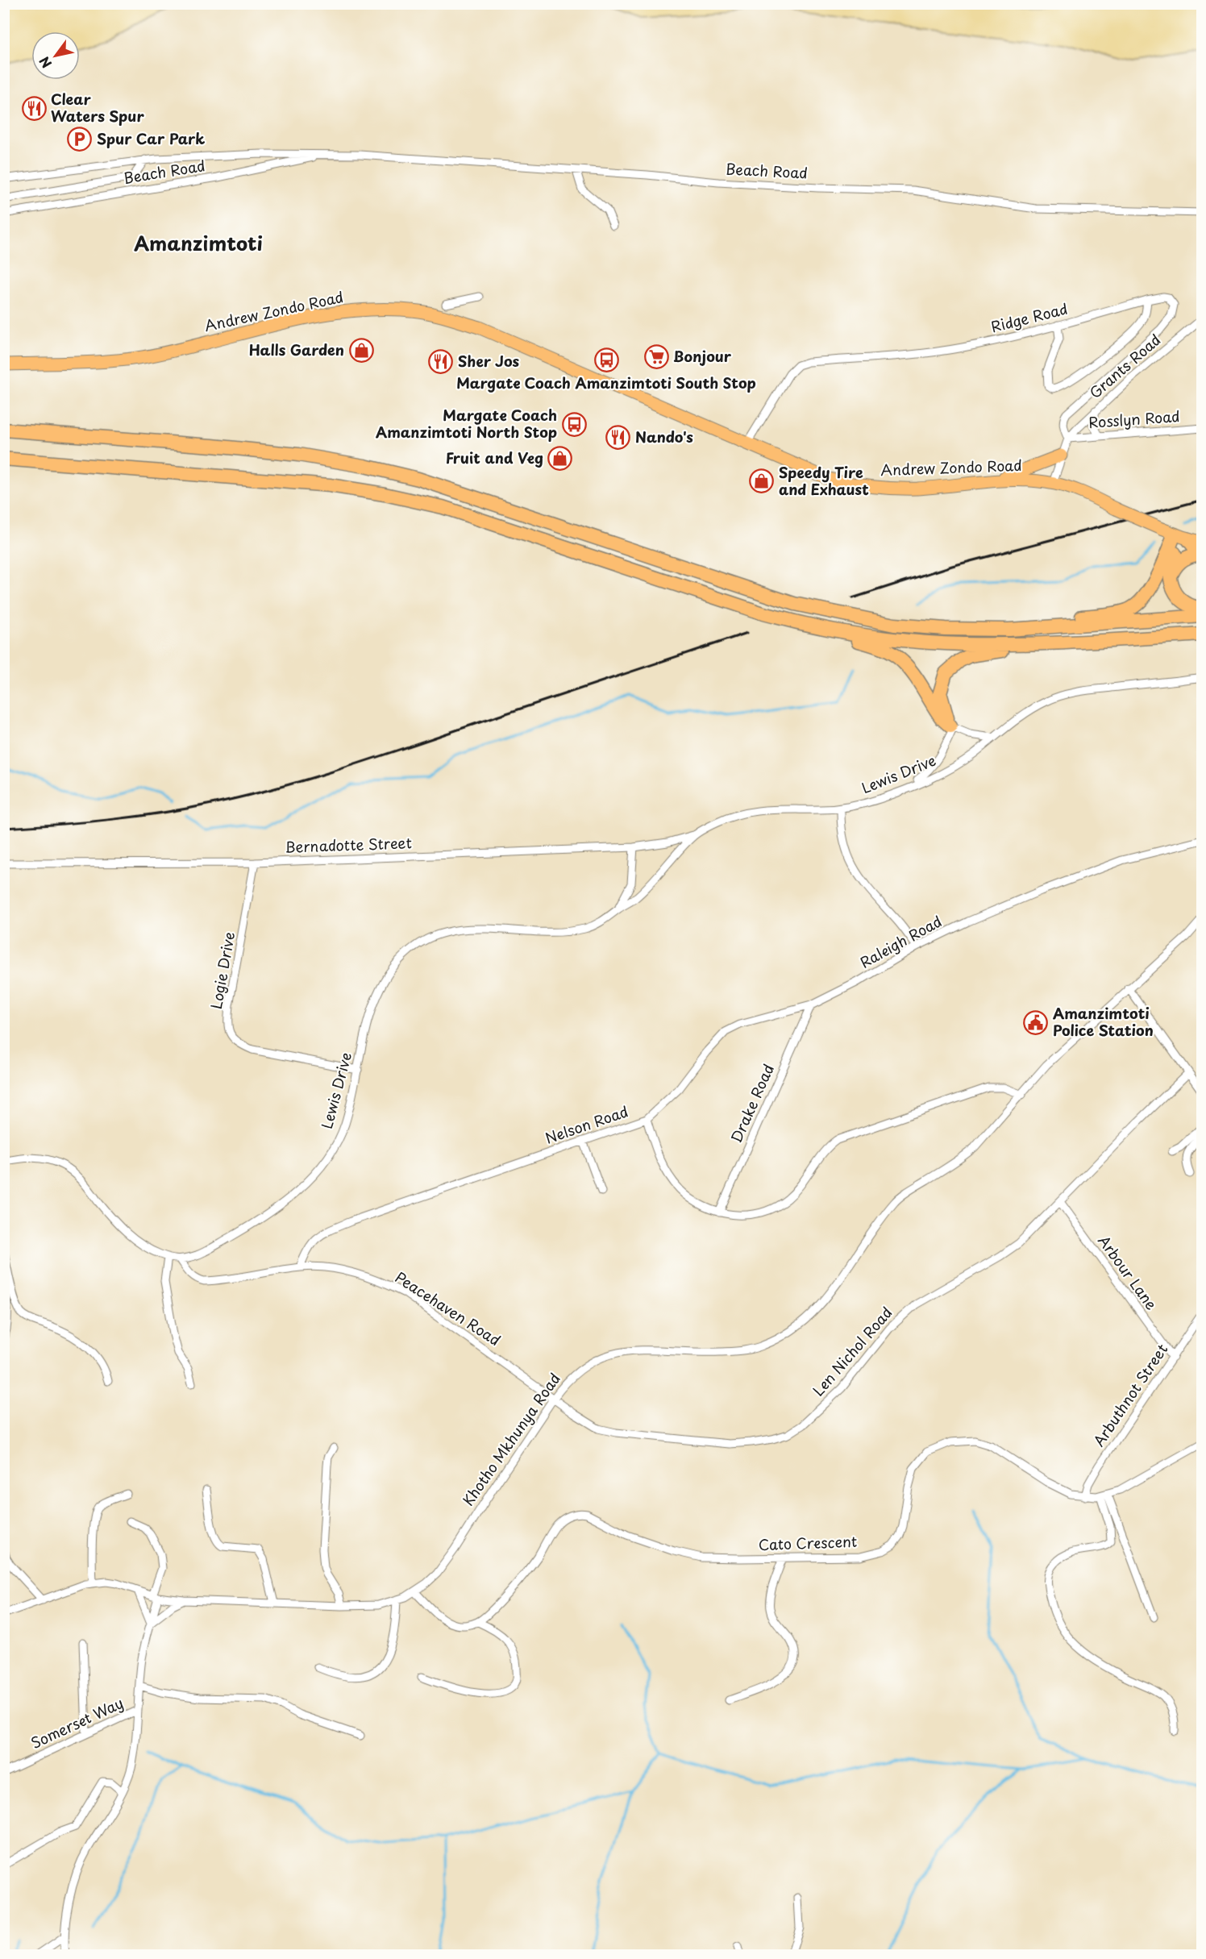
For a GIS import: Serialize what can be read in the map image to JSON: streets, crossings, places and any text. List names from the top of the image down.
{
  "streets": {
    "main road": ["Andrew Zondo Road"],
    "street": [
      "Beach Road",
      "Ridge Road",
      "Grants Road",
      "Rosslyn Road",
      "Lewis Drive",
      "Bernadotte Street",
      "Raleigh Road",
      "Logie Drive",
      "Drake Road",
      "Nelson Road",
      "Arbour Lane",
      "Peacehaven Road",
      "Len Nichol Road",
      "Arbuthnot Street",
      "Khotho Mkhunya Road",
      "Cato Crescent",
      "Somerset Way"
    ]
  },
  "crossings": [
    ["Andrew Zondo Road", "Ridge Road"],
    ["Ridge Road", "Grants Road"],
    ["Ridge Road", "Rosslyn Road"],
    ["Grants Road", "Rosslyn Road"],
    ["Lewis Drive", "Bernadotte Street"],
    ["Lewis Drive", "Logie Drive"],
    ["Lewis Drive", "Peacehaven Road"],
    ["Bernadotte Street", "Logie Drive"],
    ["Raleigh Road", "Drake Road"],
    ["Raleigh Road", "Nelson Road"],
    ["Drake Road", "Nelson Road"],
    ["Nelson Road", "Peacehaven Road"],
    ["Nelson Road", "Khotho Mkhunya Road"],
    ["Arbour Lane", "Len Nichol Road"],
    ["Arbour Lane", "Arbuthnot Street"],
    ["Peacehaven Road", "Len Nichol Road"],
    ["Peacehaven Road", "Khotho Mkhunya Road"],
    ["Len Nichol Road", "Khotho Mkhunya Road"],
    ["Arbuthnot Street", "Cato Crescent"]
  ],
  "districts": ["Amanzimtoti"],
  "places": {
    "restaurant": ["Clear Waters Spur", "Sher Jos", "Nando's"],
    "parking": ["Spur Car Park"],
    "shop": ["Halls Garden", "Fruit and Veg", "Speedy Tire and Exhaust"],
    "supermarket": ["Bonjour"],
    "bus stop": ["Margate Coach Amanzimtoti South Stop", "Margate Coach Amanzimtoti North Stop"],
    "public building": ["Amanzimtoti Police Station"]
  },
  "north": "bottom left"
}
